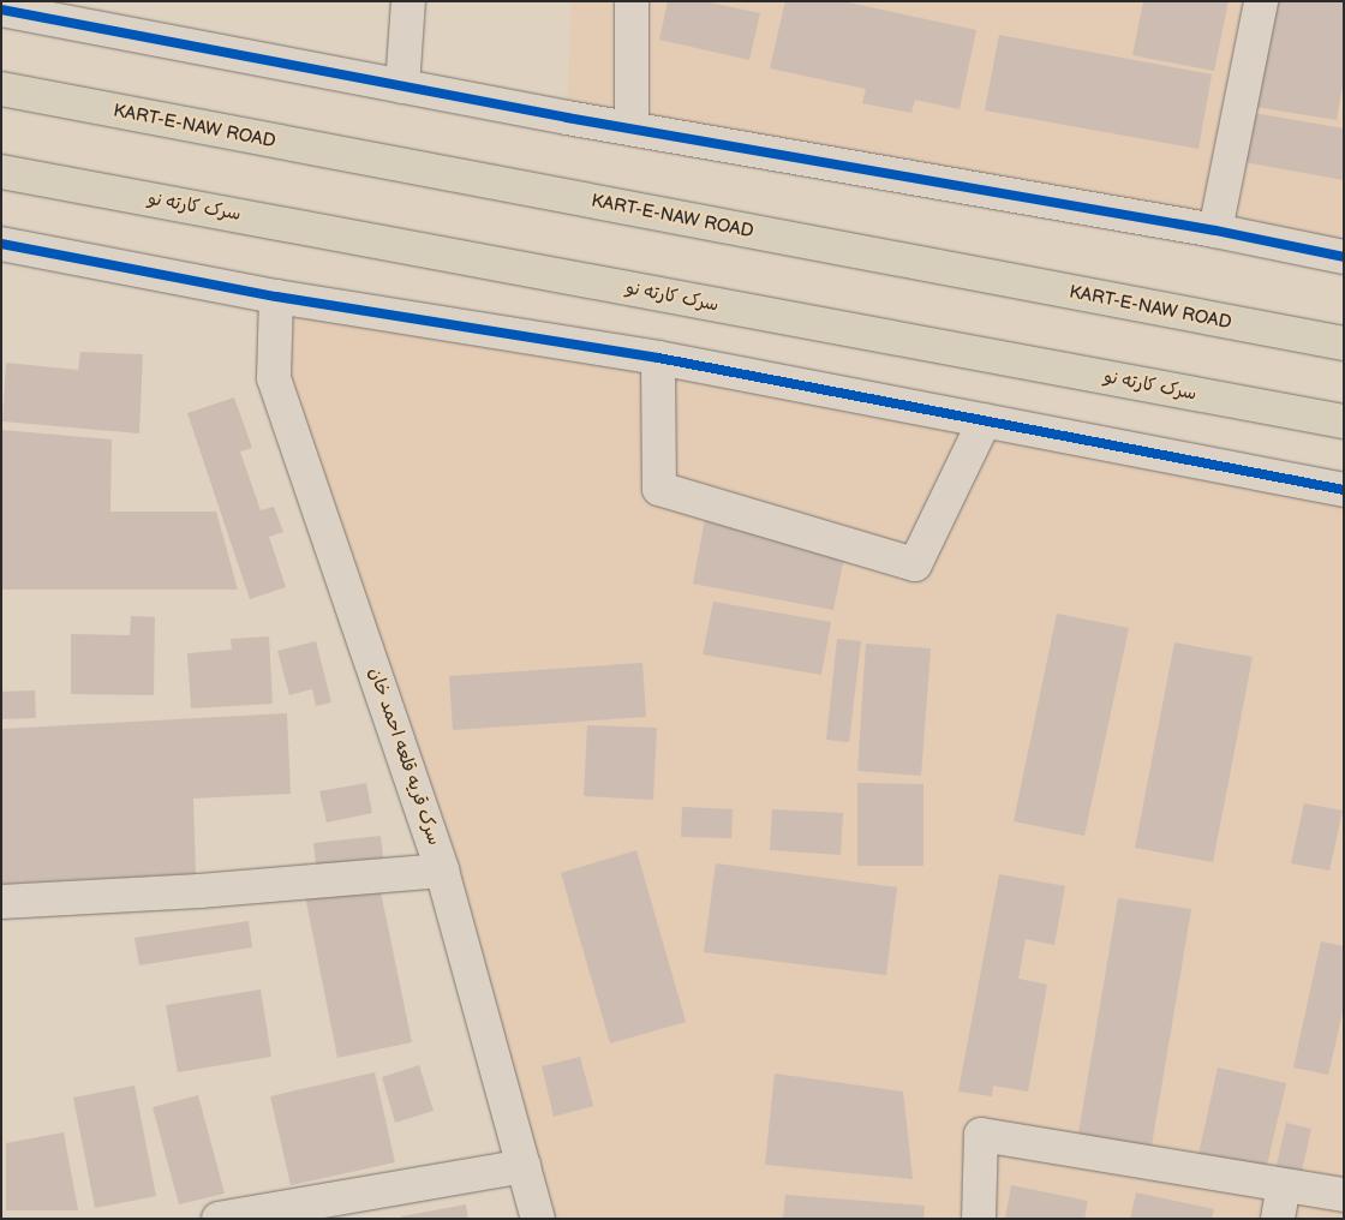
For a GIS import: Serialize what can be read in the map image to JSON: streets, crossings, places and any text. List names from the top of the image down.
{
  "streets": {
    "highway": ["KART-E-NAW ROAD", "سرک کارته نو"],
    "street": ["سرک قریه قلعه احمد خان"]
  }
}
